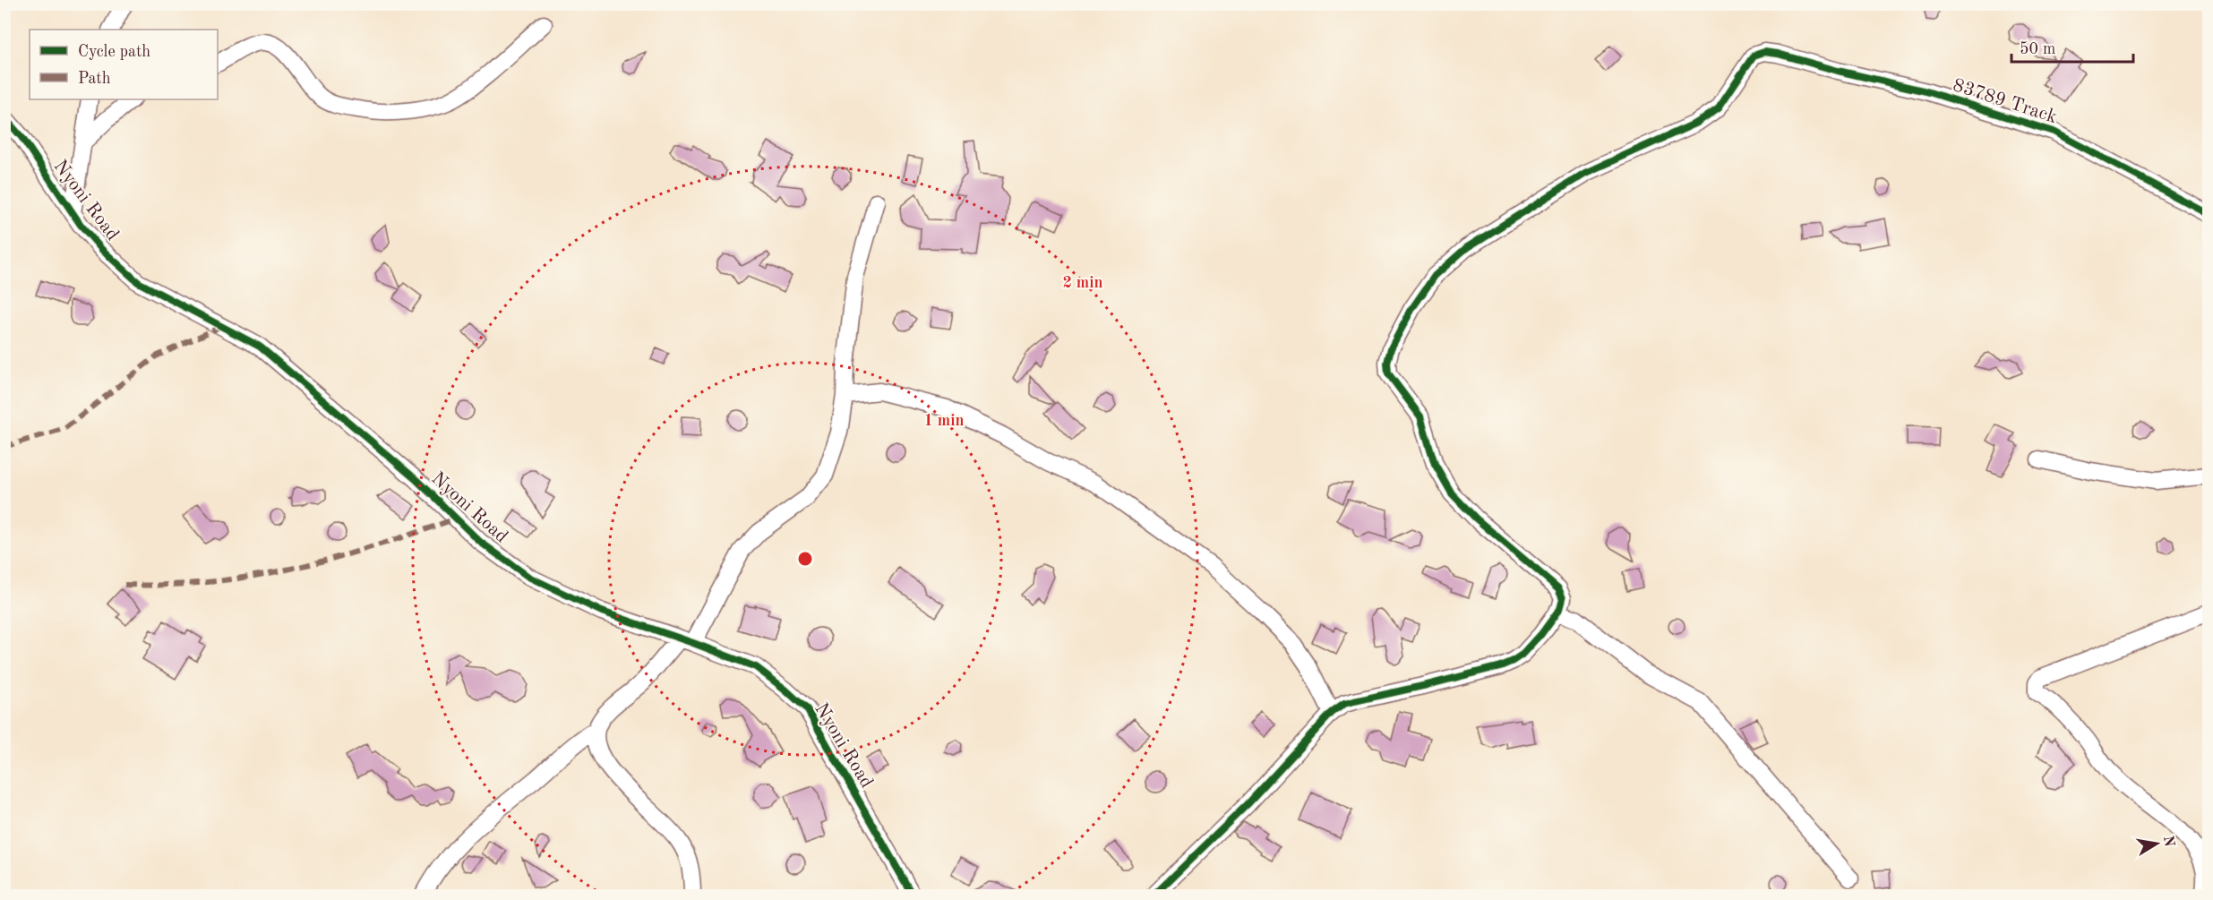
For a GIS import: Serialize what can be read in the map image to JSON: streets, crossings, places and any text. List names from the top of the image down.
{
  "streets": {
    "street": ["83789 Track", "Nyoni Road"]
  },
  "legend": ["Cycle path", "Path"],
  "scale_bar": "50 m",
  "north": "right",
  "rings": ["2 min", "1 min"]
}
